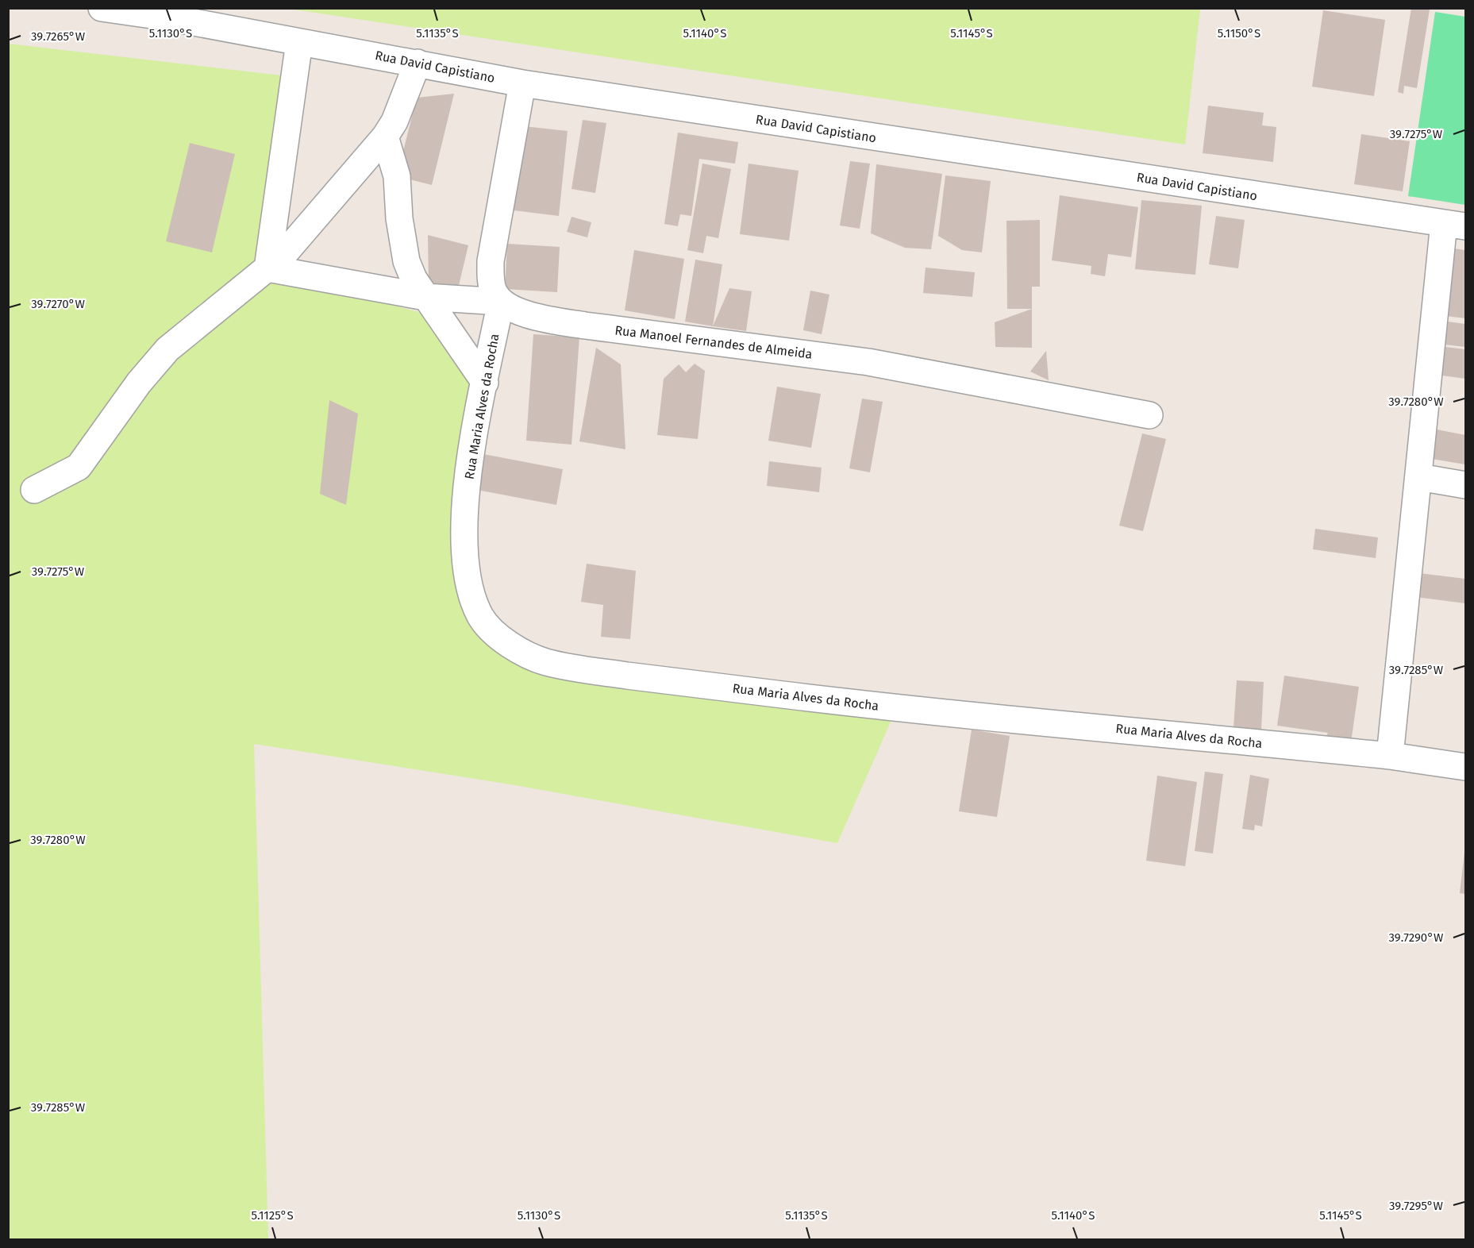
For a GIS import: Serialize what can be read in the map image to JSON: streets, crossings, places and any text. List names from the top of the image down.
{
  "streets": {
    "street": ["Rua David Capistiano", "Rua Manoel Fernandes de Almeida", "Rua Maria Alves da Rocha"]
  },
  "crossings": [
    ["Rua Manoel Fernandes de Almeida", "Rua Maria Alves da Rocha"]
  ],
  "coordinates": [
    "5.1130°S",
    "5.1135°S",
    "5.1140°S",
    "5.1145°S",
    "5.1150°S",
    "39.7265°W",
    "39.7275°W",
    "39.7270°W",
    "39.7280°W",
    "39.7285°W",
    "39.7290°W",
    "39.7295°W",
    "5.1125°S"
  ]
}
